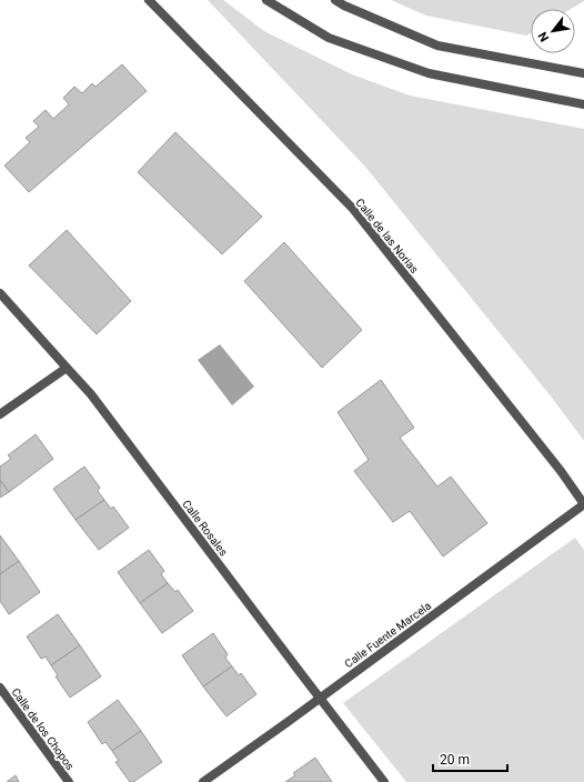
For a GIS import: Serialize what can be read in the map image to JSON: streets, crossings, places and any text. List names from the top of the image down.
{
  "streets": {
    "street": [
      "Calle de las Norias",
      "Calle Rosales",
      "Calle Fuente Marcela",
      "Calle de los Chopos"
    ]
  },
  "crossings": [
    ["Calle de las Norias", "Calle Fuente Marcela"],
    ["Calle Rosales", "Calle Fuente Marcela"]
  ],
  "scale_bar": "20 m",
  "north": "bottom left"
}
